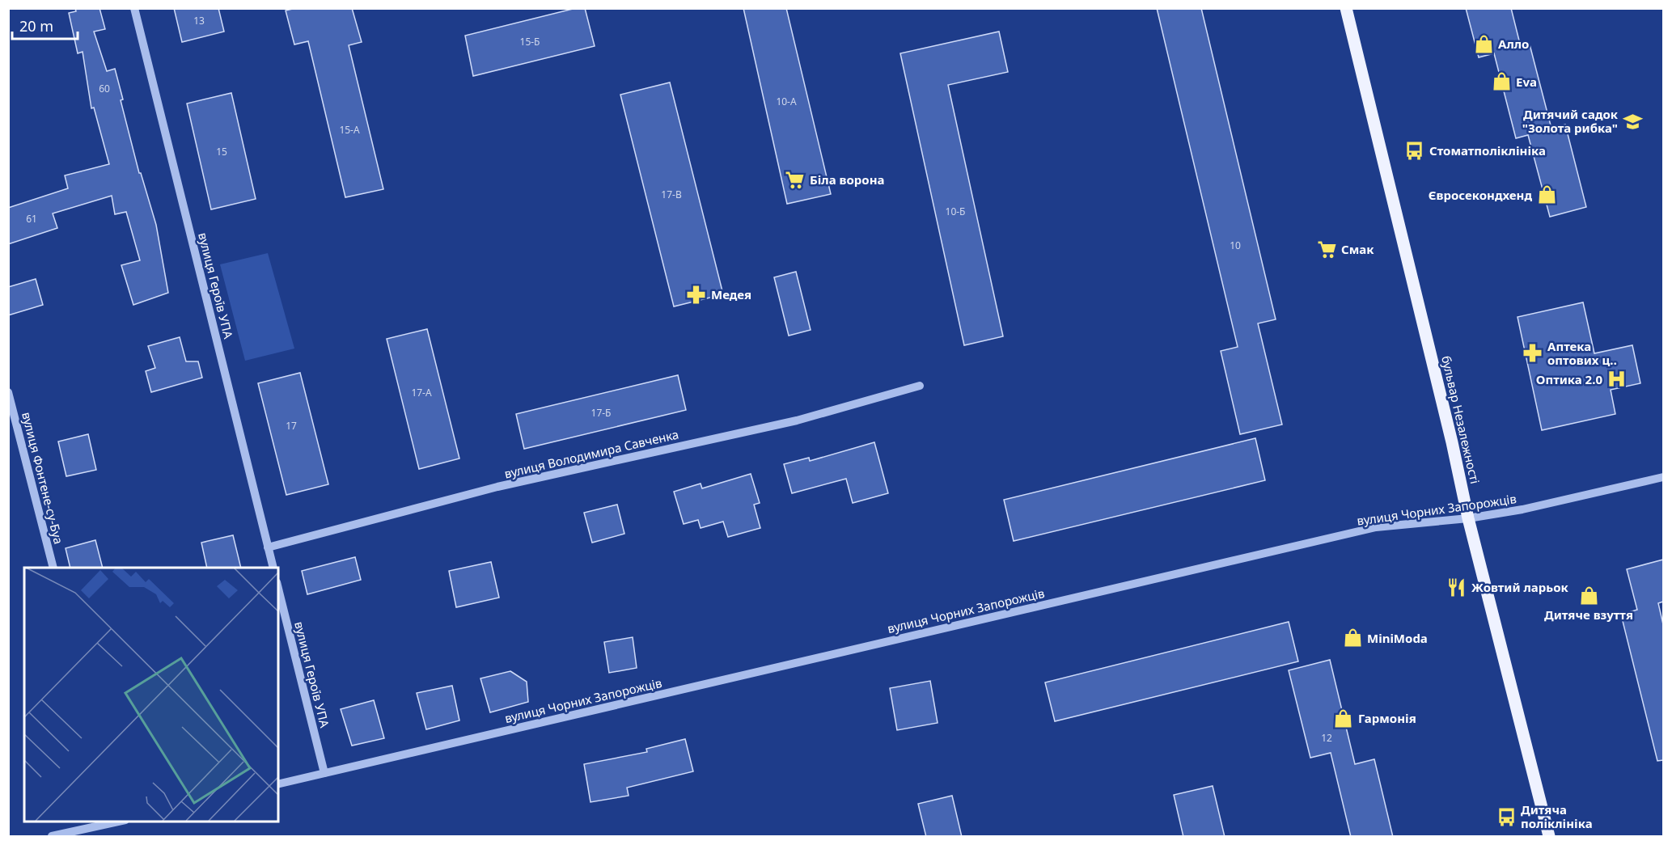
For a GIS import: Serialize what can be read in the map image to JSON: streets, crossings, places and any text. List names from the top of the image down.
{
  "streets": {
    "main road": ["бульвар Незалежності"],
    "street": [
      "вулиця Героїв УПА",
      "вулиця Володимира Савченка",
      "вулиця Фонтене-су-Буа",
      "вулиця Чорних Запорожців"
    ]
  },
  "crossings": [
    ["вулиця Героїв УПА", "вулиця Володимира Савченка"],
    ["вулиця Героїв УПА", "вулиця Чорних Запорожців"],
    ["бульвар Незалежності", "вулиця Чорних Запорожців"]
  ],
  "places": {
    "shop": [
      "Алло",
      "Eva",
      "Євросекондхенд",
      "Дитяче взуття",
      "MiniModa",
      "Гармонія"
    ],
    "school or university": ["Дитячий садок \"Золота рибка\""],
    "bus stop": ["Стоматполіклініка", "Дитяча поліклініка"],
    "supermarket": ["Біла ворона", "Смак"],
    "pharmacy": ["Медея", "Аптека оптових ц‥"],
    "hospital": ["Оптика 2.0"],
    "restaurant": ["Жовтий ларьок"]
  },
  "house_numbers": [
    "13",
    "15-Б",
    "60",
    "10-А",
    "15-А",
    "15",
    "17-В",
    "10-Б",
    "61",
    "10",
    "17-А",
    "17-Б",
    "17",
    "12"
  ],
  "scale_bar": "20 m"
}
